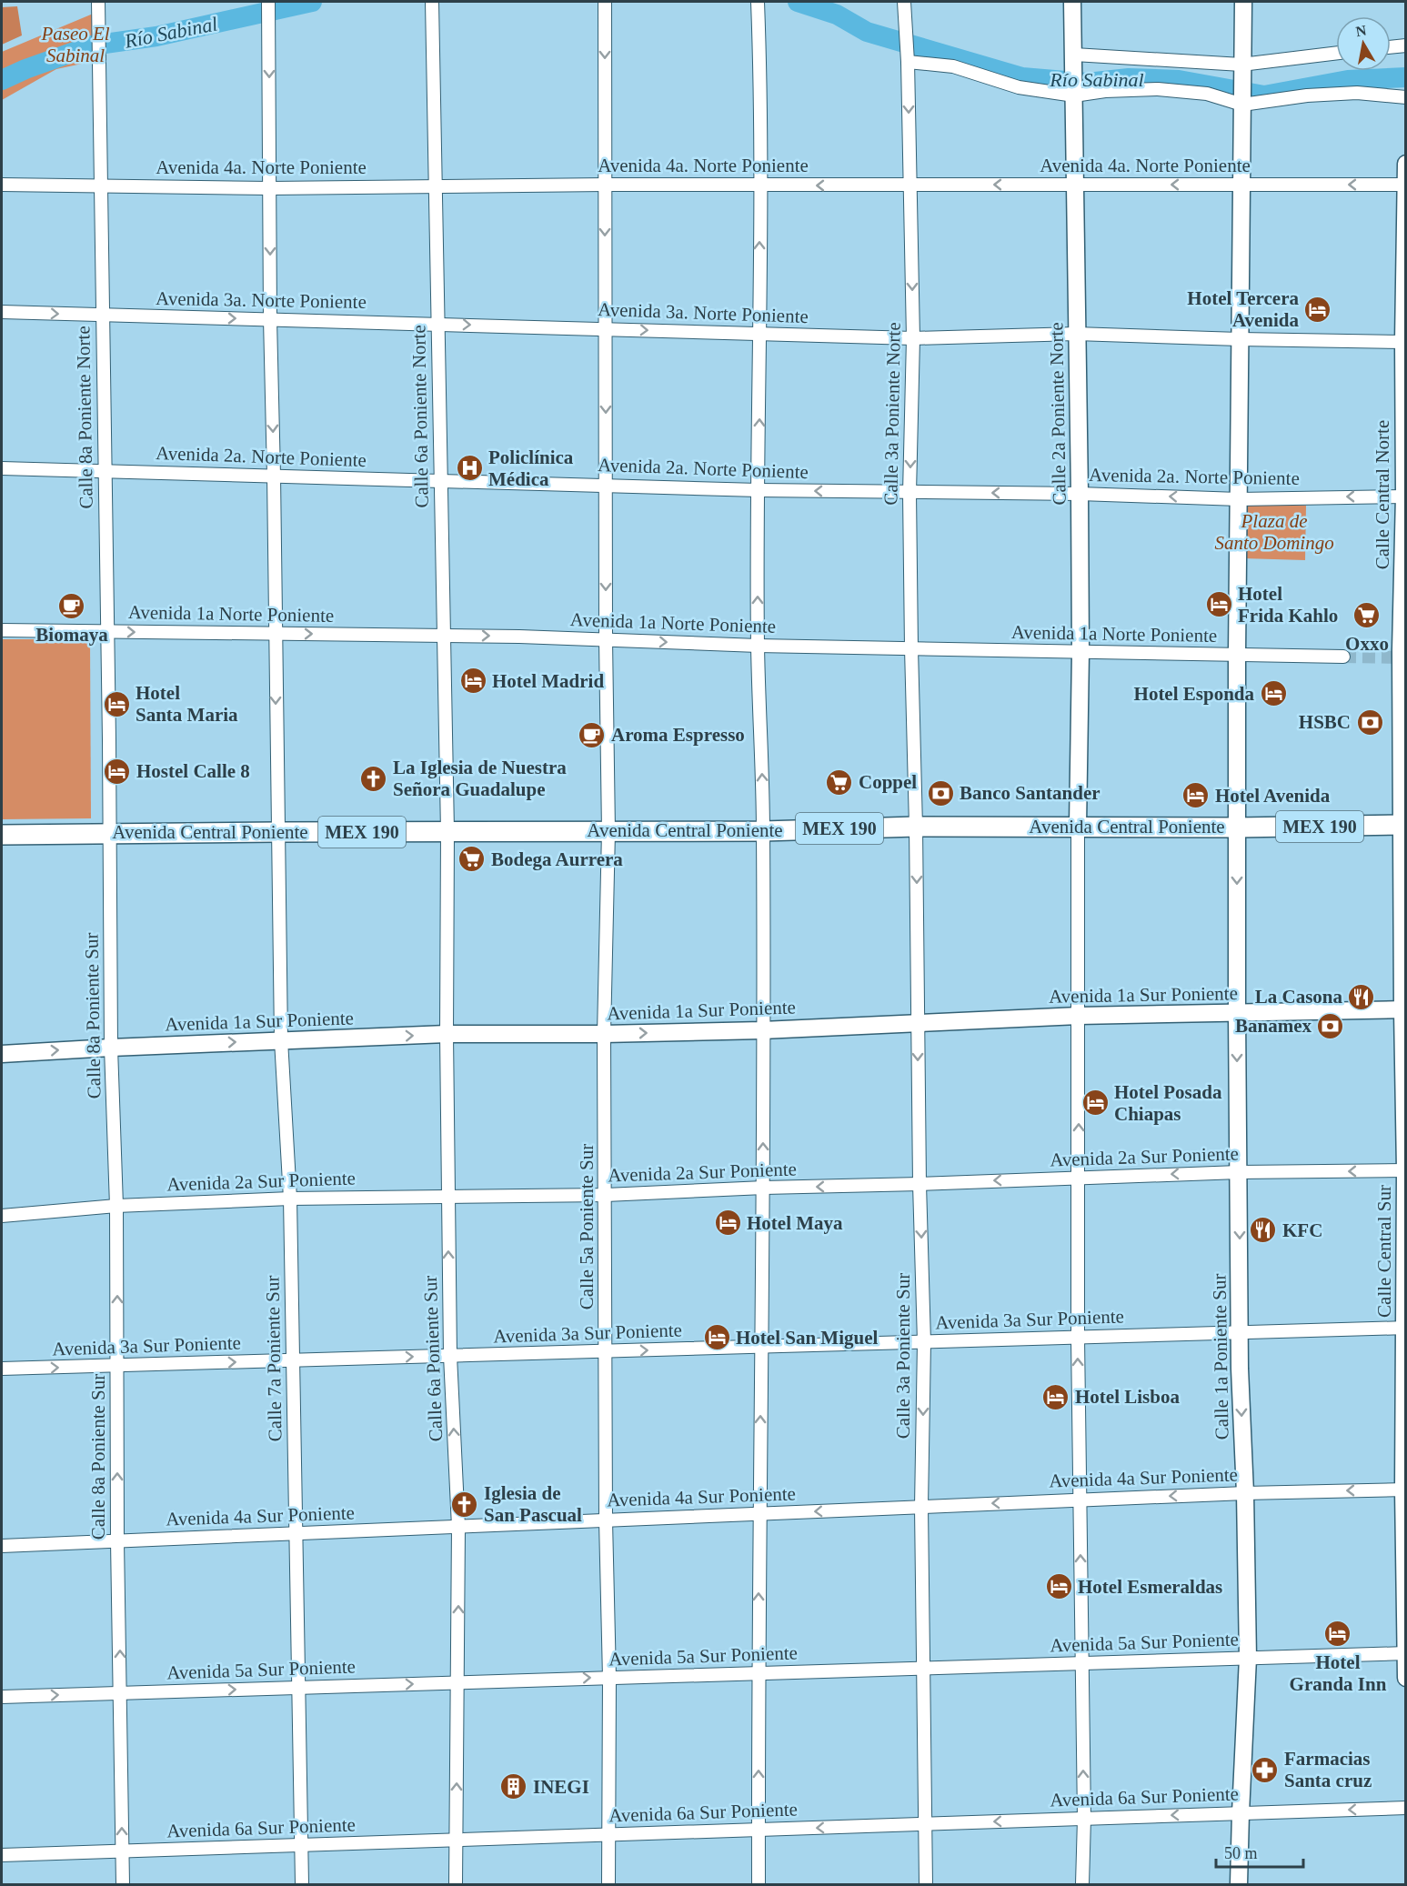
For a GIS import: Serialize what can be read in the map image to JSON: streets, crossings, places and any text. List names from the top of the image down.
{
  "streets": {
    "main road": [
      "Calle 2a Poniente Norte",
      "Calle Central Norte",
      "Avenida Central Poniente",
      "MEX 190",
      "Avenida 1a Sur Poniente",
      "Calle Central Sur",
      "Calle 1a Poniente Sur"
    ],
    "street": [
      "Avenida 4a. Norte Poniente",
      "Avenida 3a. Norte Poniente",
      "Calle 3a Poniente Norte",
      "Calle 6a Poniente Norte",
      "Calle 8a Poniente Norte",
      "Avenida 2a. Norte Poniente",
      "Avenida 1a Norte Poniente",
      "Calle 8a Poniente Sur",
      "Avenida 2a Sur Poniente",
      "Calle 5a Poniente Sur",
      "Avenida 3a Sur Poniente",
      "Calle 3a Poniente Sur",
      "Calle 7a Poniente Sur",
      "Calle 6a Poniente Sur",
      "Avenida 4a Sur Poniente",
      "Avenida 5a Sur Poniente",
      "Avenida 6a Sur Poniente"
    ]
  },
  "crossings": [
    ["Avenida 4a. Norte Poniente", "Calle 3a Poniente Norte"],
    ["Avenida 4a. Norte Poniente", "Calle 2a Poniente Norte"],
    ["Avenida 4a. Norte Poniente", "Calle 6a Poniente Norte"],
    ["Avenida 4a. Norte Poniente", "Calle 8a Poniente Norte"],
    ["Avenida 4a. Norte Poniente", "Calle Central Norte"],
    ["Avenida 4a. Norte Poniente", "Calle 5a Poniente Sur"],
    ["Avenida 4a. Norte Poniente", "Calle 1a Poniente Sur"],
    ["Avenida 4a. Norte Poniente", "Calle 7a Poniente Sur"],
    ["Avenida 3a. Norte Poniente", "Calle 3a Poniente Norte"],
    ["Avenida 3a. Norte Poniente", "Calle 2a Poniente Norte"],
    ["Avenida 3a. Norte Poniente", "Calle 6a Poniente Norte"],
    ["Avenida 3a. Norte Poniente", "Calle 8a Poniente Norte"],
    ["Avenida 3a. Norte Poniente", "Calle Central Norte"],
    ["Avenida 3a. Norte Poniente", "Calle 5a Poniente Sur"],
    ["Avenida 3a. Norte Poniente", "Calle 1a Poniente Sur"],
    ["Avenida 3a. Norte Poniente", "Calle 7a Poniente Sur"],
    ["Calle 3a Poniente Norte", "Avenida 2a. Norte Poniente"],
    ["Calle 3a Poniente Norte", "Avenida 1a Norte Poniente"],
    ["Calle 3a Poniente Norte", "Avenida Central Poniente"],
    ["Calle 3a Poniente Norte", "Calle 3a Poniente Sur"],
    ["Calle 2a Poniente Norte", "Avenida 2a. Norte Poniente"],
    ["Calle 2a Poniente Norte", "Avenida 1a Norte Poniente"],
    ["Calle 2a Poniente Norte", "Avenida Central Poniente"],
    ["Calle 6a Poniente Norte", "Avenida 2a. Norte Poniente"],
    ["Calle 6a Poniente Norte", "Avenida 1a Norte Poniente"],
    ["Calle 6a Poniente Norte", "Avenida Central Poniente"],
    ["Calle 6a Poniente Norte", "Calle 6a Poniente Sur"],
    ["Calle 8a Poniente Norte", "Avenida 2a. Norte Poniente"],
    ["Calle 8a Poniente Norte", "Avenida 1a Norte Poniente"],
    ["Calle 8a Poniente Norte", "Avenida Central Poniente"],
    ["Calle 8a Poniente Norte", "Calle 8a Poniente Sur"],
    ["Avenida 2a. Norte Poniente", "Calle Central Norte"],
    ["Avenida 2a. Norte Poniente", "Calle 5a Poniente Sur"],
    ["Avenida 2a. Norte Poniente", "Calle 1a Poniente Sur"],
    ["Avenida 2a. Norte Poniente", "Calle 7a Poniente Sur"],
    ["Calle Central Norte", "Avenida Central Poniente"],
    ["Calle Central Norte", "Calle Central Sur"],
    ["Avenida 1a Norte Poniente", "Calle 5a Poniente Sur"],
    ["Avenida 1a Norte Poniente", "Calle 1a Poniente Sur"],
    ["Avenida 1a Norte Poniente", "Calle 7a Poniente Sur"],
    ["Avenida Central Poniente", "Calle 8a Poniente Sur"],
    ["Avenida Central Poniente", "Calle 5a Poniente Sur"],
    ["Avenida Central Poniente", "Calle Central Sur"],
    ["Avenida Central Poniente", "Calle 3a Poniente Sur"],
    ["Avenida Central Poniente", "Calle 1a Poniente Sur"],
    ["Avenida Central Poniente", "Calle 7a Poniente Sur"],
    ["Avenida Central Poniente", "Calle 6a Poniente Sur"],
    ["Avenida 1a Sur Poniente", "Calle 8a Poniente Sur"],
    ["Avenida 1a Sur Poniente", "Calle 5a Poniente Sur"],
    ["Avenida 1a Sur Poniente", "Calle Central Sur"],
    ["Avenida 1a Sur Poniente", "Calle 3a Poniente Sur"],
    ["Avenida 1a Sur Poniente", "Calle 1a Poniente Sur"],
    ["Avenida 1a Sur Poniente", "Calle 7a Poniente Sur"],
    ["Avenida 1a Sur Poniente", "Calle 6a Poniente Sur"],
    ["Calle 8a Poniente Sur", "Avenida 2a Sur Poniente"],
    ["Calle 8a Poniente Sur", "Avenida 3a Sur Poniente"],
    ["Calle 8a Poniente Sur", "Avenida 4a Sur Poniente"],
    ["Calle 8a Poniente Sur", "Avenida 5a Sur Poniente"],
    ["Calle 8a Poniente Sur", "Avenida 6a Sur Poniente"],
    ["Avenida 2a Sur Poniente", "Calle 5a Poniente Sur"],
    ["Avenida 2a Sur Poniente", "Calle Central Sur"],
    ["Avenida 2a Sur Poniente", "Calle 3a Poniente Sur"],
    ["Avenida 2a Sur Poniente", "Calle 1a Poniente Sur"],
    ["Avenida 2a Sur Poniente", "Calle 7a Poniente Sur"],
    ["Avenida 2a Sur Poniente", "Calle 6a Poniente Sur"],
    ["Calle 5a Poniente Sur", "Avenida 3a Sur Poniente"],
    ["Calle 5a Poniente Sur", "Avenida 4a Sur Poniente"],
    ["Calle 5a Poniente Sur", "Avenida 5a Sur Poniente"],
    ["Calle 5a Poniente Sur", "Avenida 6a Sur Poniente"],
    ["Calle Central Sur", "Avenida 3a Sur Poniente"],
    ["Calle Central Sur", "Avenida 4a Sur Poniente"],
    ["Calle Central Sur", "Avenida 5a Sur Poniente"],
    ["Avenida 3a Sur Poniente", "Calle 3a Poniente Sur"],
    ["Avenida 3a Sur Poniente", "Calle 1a Poniente Sur"],
    ["Avenida 3a Sur Poniente", "Calle 7a Poniente Sur"],
    ["Avenida 3a Sur Poniente", "Calle 6a Poniente Sur"],
    ["Calle 3a Poniente Sur", "Avenida 4a Sur Poniente"],
    ["Calle 3a Poniente Sur", "Avenida 5a Sur Poniente"],
    ["Calle 3a Poniente Sur", "Avenida 6a Sur Poniente"],
    ["Calle 1a Poniente Sur", "Avenida 4a Sur Poniente"],
    ["Calle 1a Poniente Sur", "Avenida 5a Sur Poniente"],
    ["Calle 1a Poniente Sur", "Avenida 6a Sur Poniente"],
    ["Calle 7a Poniente Sur", "Avenida 4a Sur Poniente"],
    ["Calle 7a Poniente Sur", "Avenida 5a Sur Poniente"],
    ["Calle 7a Poniente Sur", "Avenida 6a Sur Poniente"],
    ["Calle 6a Poniente Sur", "Avenida 4a Sur Poniente"],
    ["Calle 6a Poniente Sur", "Avenida 5a Sur Poniente"],
    ["Calle 6a Poniente Sur", "Avenida 6a Sur Poniente"]
  ],
  "one_way": [
    "Avenida 3a. Norte Poniente",
    "Calle 3a Poniente Norte",
    "Avenida 2a. Norte Poniente",
    "Avenida 1a Norte Poniente",
    "Avenida 1a Sur Poniente",
    "Calle 8a Poniente Sur",
    "Avenida 2a Sur Poniente",
    "Avenida 3a Sur Poniente",
    "Calle 3a Poniente Sur",
    "Calle 1a Poniente Sur",
    "Calle 7a Poniente Sur",
    "Calle 6a Poniente Sur",
    "Avenida 4a Sur Poniente",
    "Avenida 5a Sur Poniente",
    "Avenida 6a Sur Poniente"
  ],
  "water": ["Río Sabinal"],
  "parks": ["Paseo El Sabinal", "Plaza de Santo Domingo"],
  "places": {
    "hotel": [
      "Hotel Tercera Avenida",
      "Hotel Frida Kahlo",
      "Hotel Madrid",
      "Hotel Esponda",
      "Hotel Santa Maria",
      "Hostel Calle 8",
      "Hotel Avenida",
      "Hotel Posada Chiapas",
      "Hotel Maya",
      "Hotel San Miguel",
      "Hotel Lisboa",
      "Hotel Esmeraldas",
      "Hotel Granda Inn"
    ],
    "hospital": ["Policlínica Médica"],
    "cafe": ["Biomaya", "Aroma Espresso"],
    "supermarket": ["Oxxo", "Coppel", "Bodega Aurrera"],
    "bank": ["HSBC", "Banco Santander", "Banamex"],
    "church": ["La Iglesia de Nuestra Señora Guadalupe", "Iglesia de San Pascual"],
    "restaurant": ["La Casona", "KFC"],
    "pharmacy": ["Farmacias Santa cruz"],
    "building": ["INEGI"]
  },
  "scale_bar": "50 m",
  "north": "top"
}
